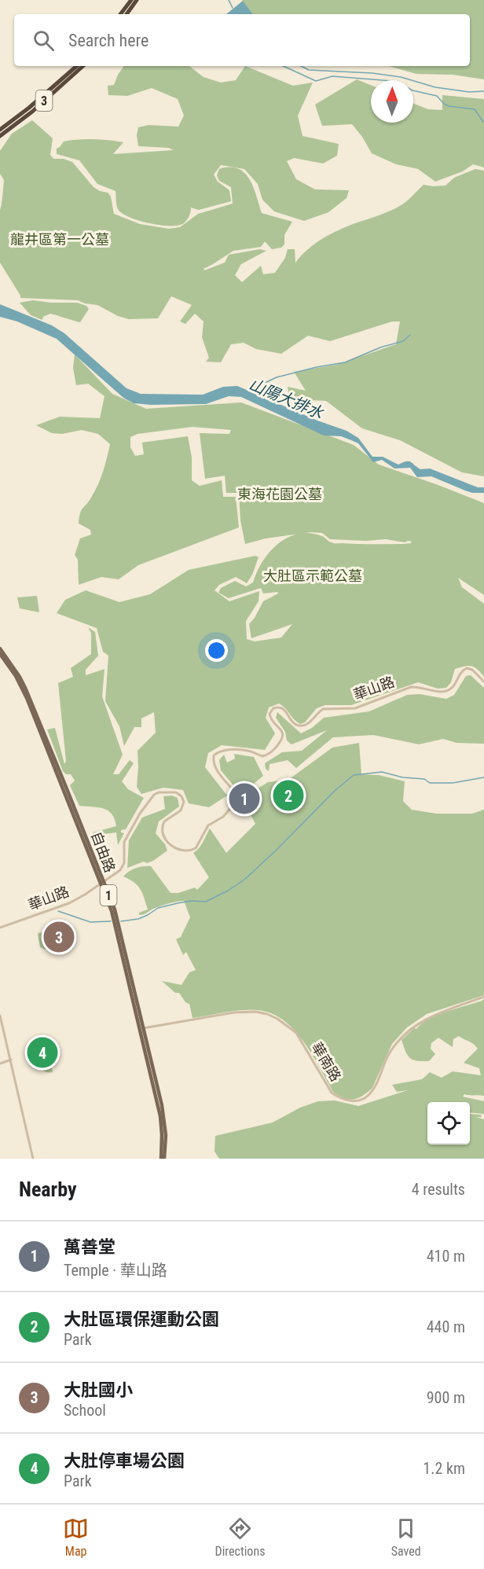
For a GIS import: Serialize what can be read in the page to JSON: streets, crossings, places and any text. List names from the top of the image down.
{
  "streets": {
    "highway": ["3"],
    "main road": ["自由路", "1"],
    "street": ["華山路", "華南路"]
  },
  "crossings": [
    ["華山路", "自由路"],
    ["自由路", "華南路"]
  ],
  "water": ["山陽大排水"],
  "parks": ["龍井區第一公墓", "東海花園公墓", "大肚區示範公墓"],
  "north": "top",
  "page": {
    "search": "Search here",
    "pins": [
      "2",
      "1",
      "3",
      "4"
    ],
    "heading": ["Nearby", "4 results"],
    "list": [
      {
        "mark": "1",
        "name": "萬善堂",
        "note": "Temple · 華山路",
        "value": "410 m"
      },
      {
        "mark": "2",
        "name": "大肚區環保運動公園",
        "note": "Park",
        "value": "440 m"
      },
      {
        "mark": "3",
        "name": "大肚國小",
        "note": "School",
        "value": "900 m"
      },
      {
        "mark": "4",
        "name": "大肚停車場公園",
        "note": "Park",
        "value": "1.2 km"
      }
    ],
    "nav": ["Map", "Directions", "Saved"]
  }
}
